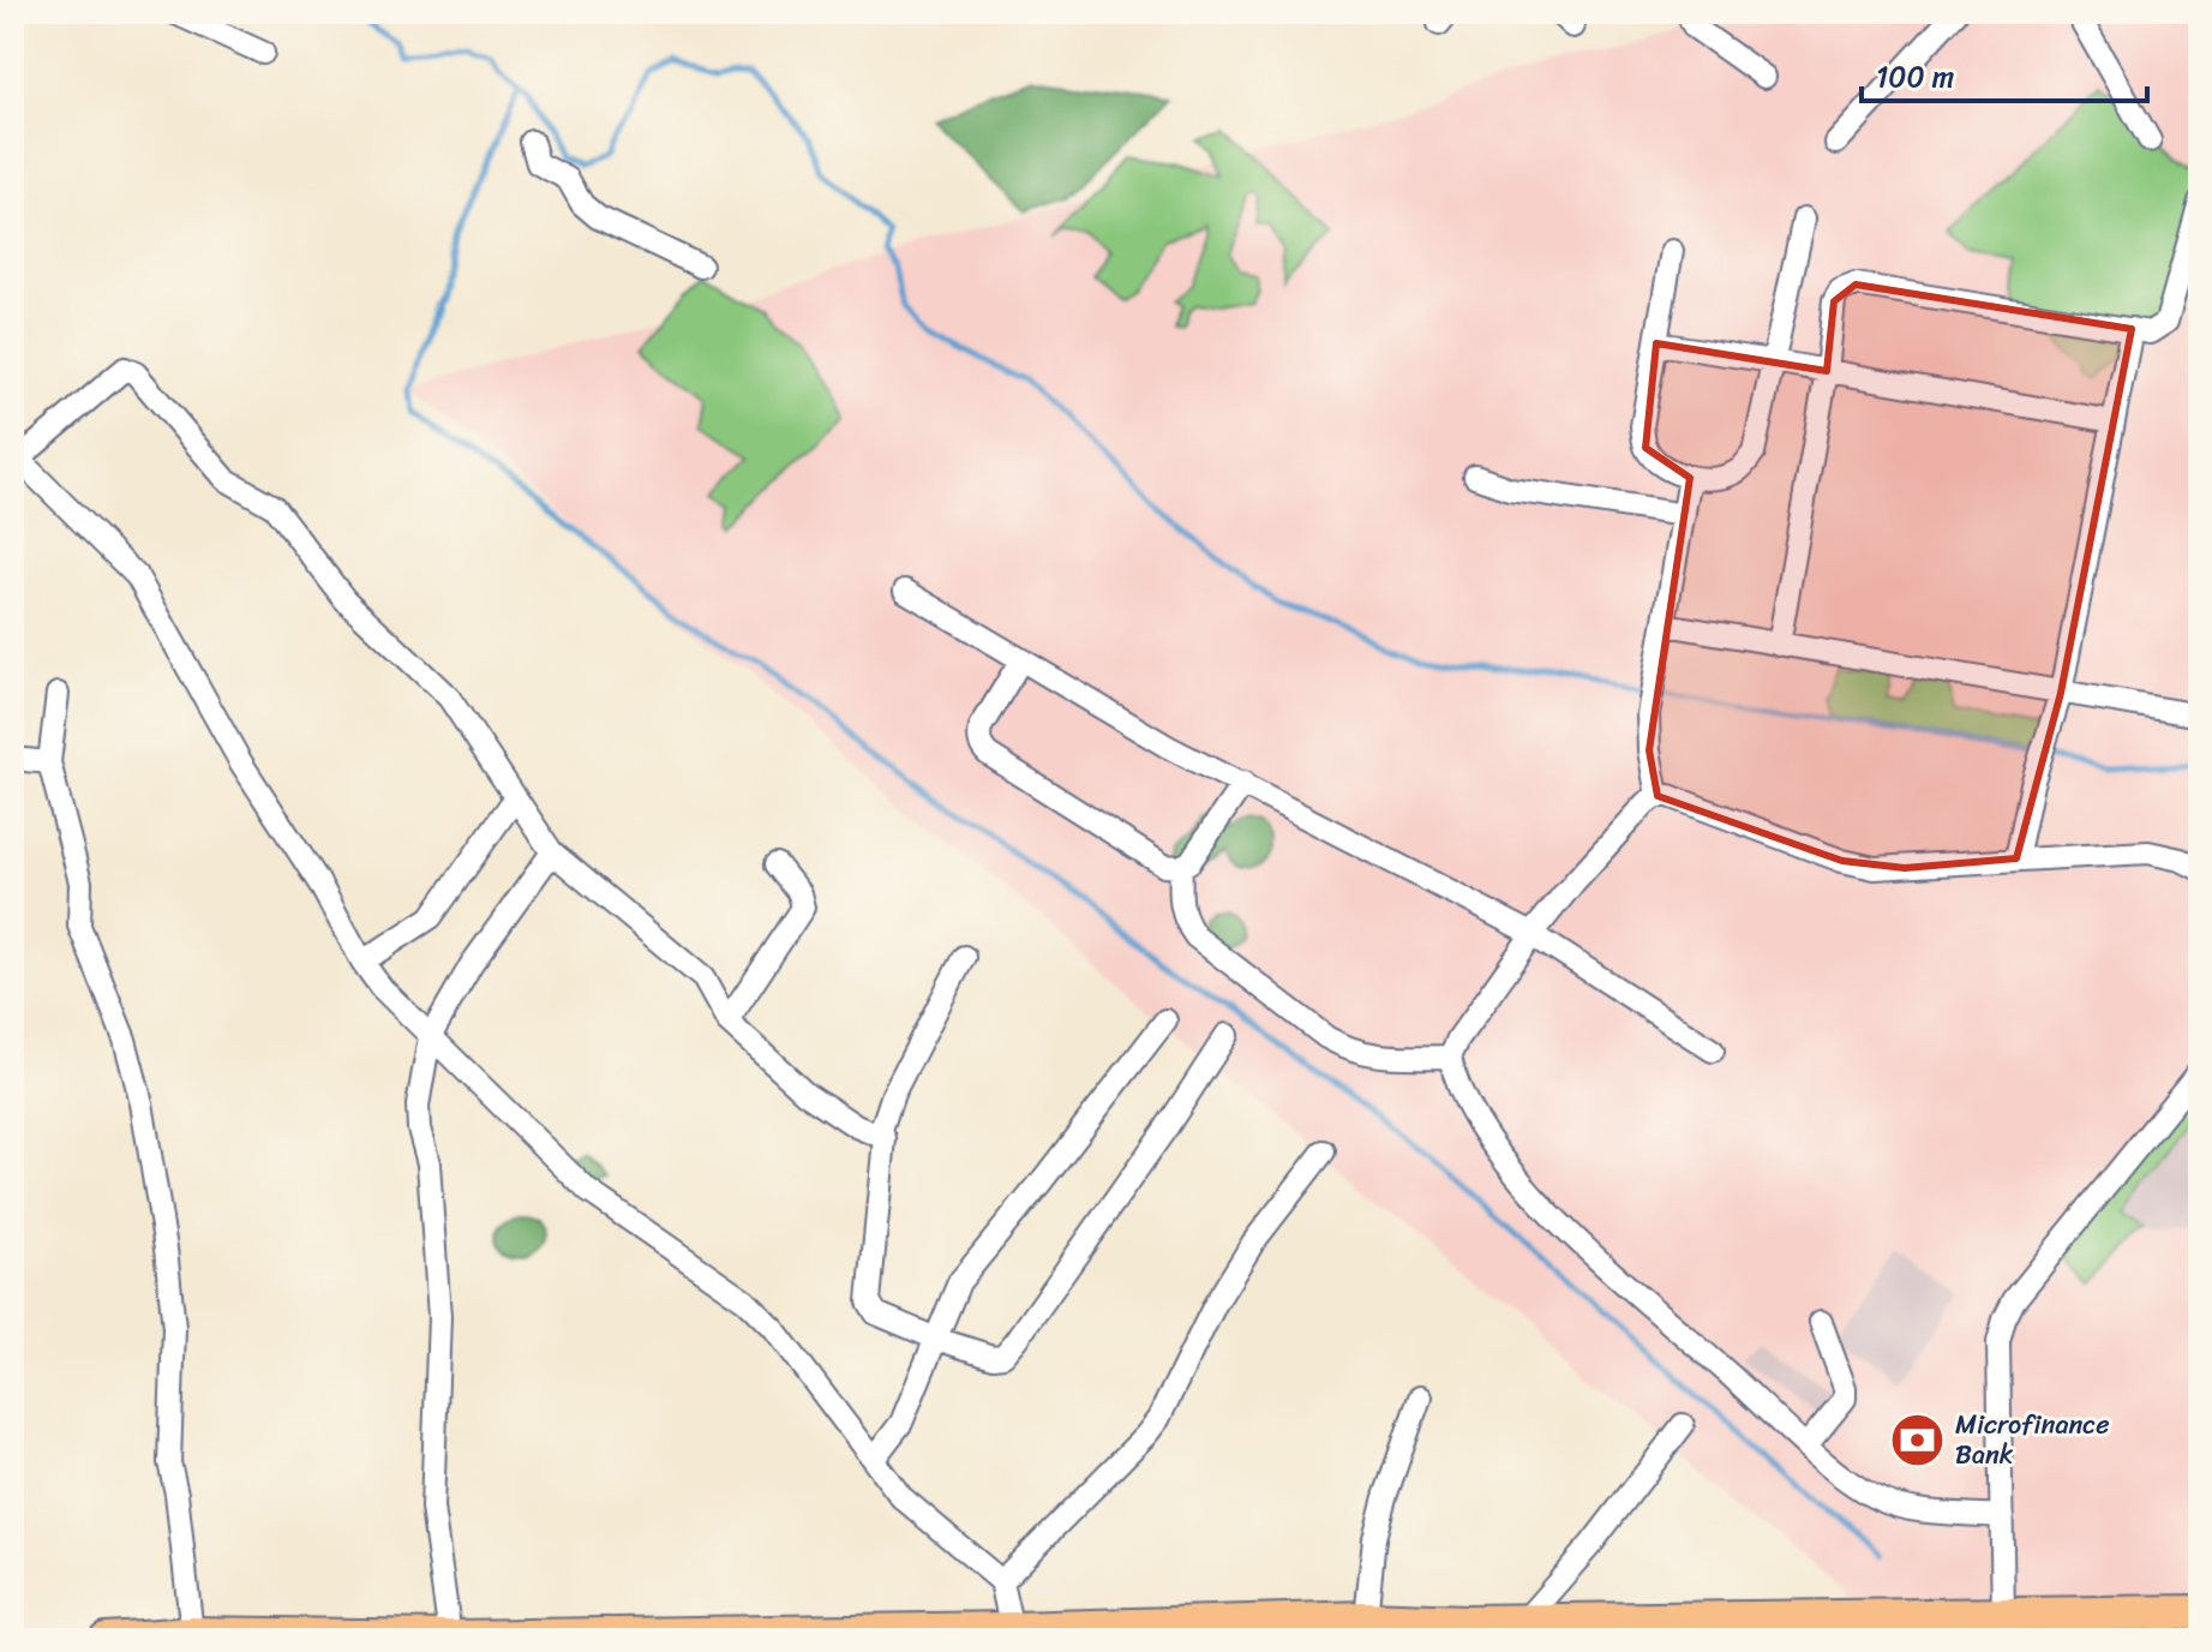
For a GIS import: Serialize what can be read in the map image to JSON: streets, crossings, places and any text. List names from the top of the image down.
{
  "places": {
    "bank": ["Microfinance Bank"]
  },
  "scale_bar": "100 m"
}
